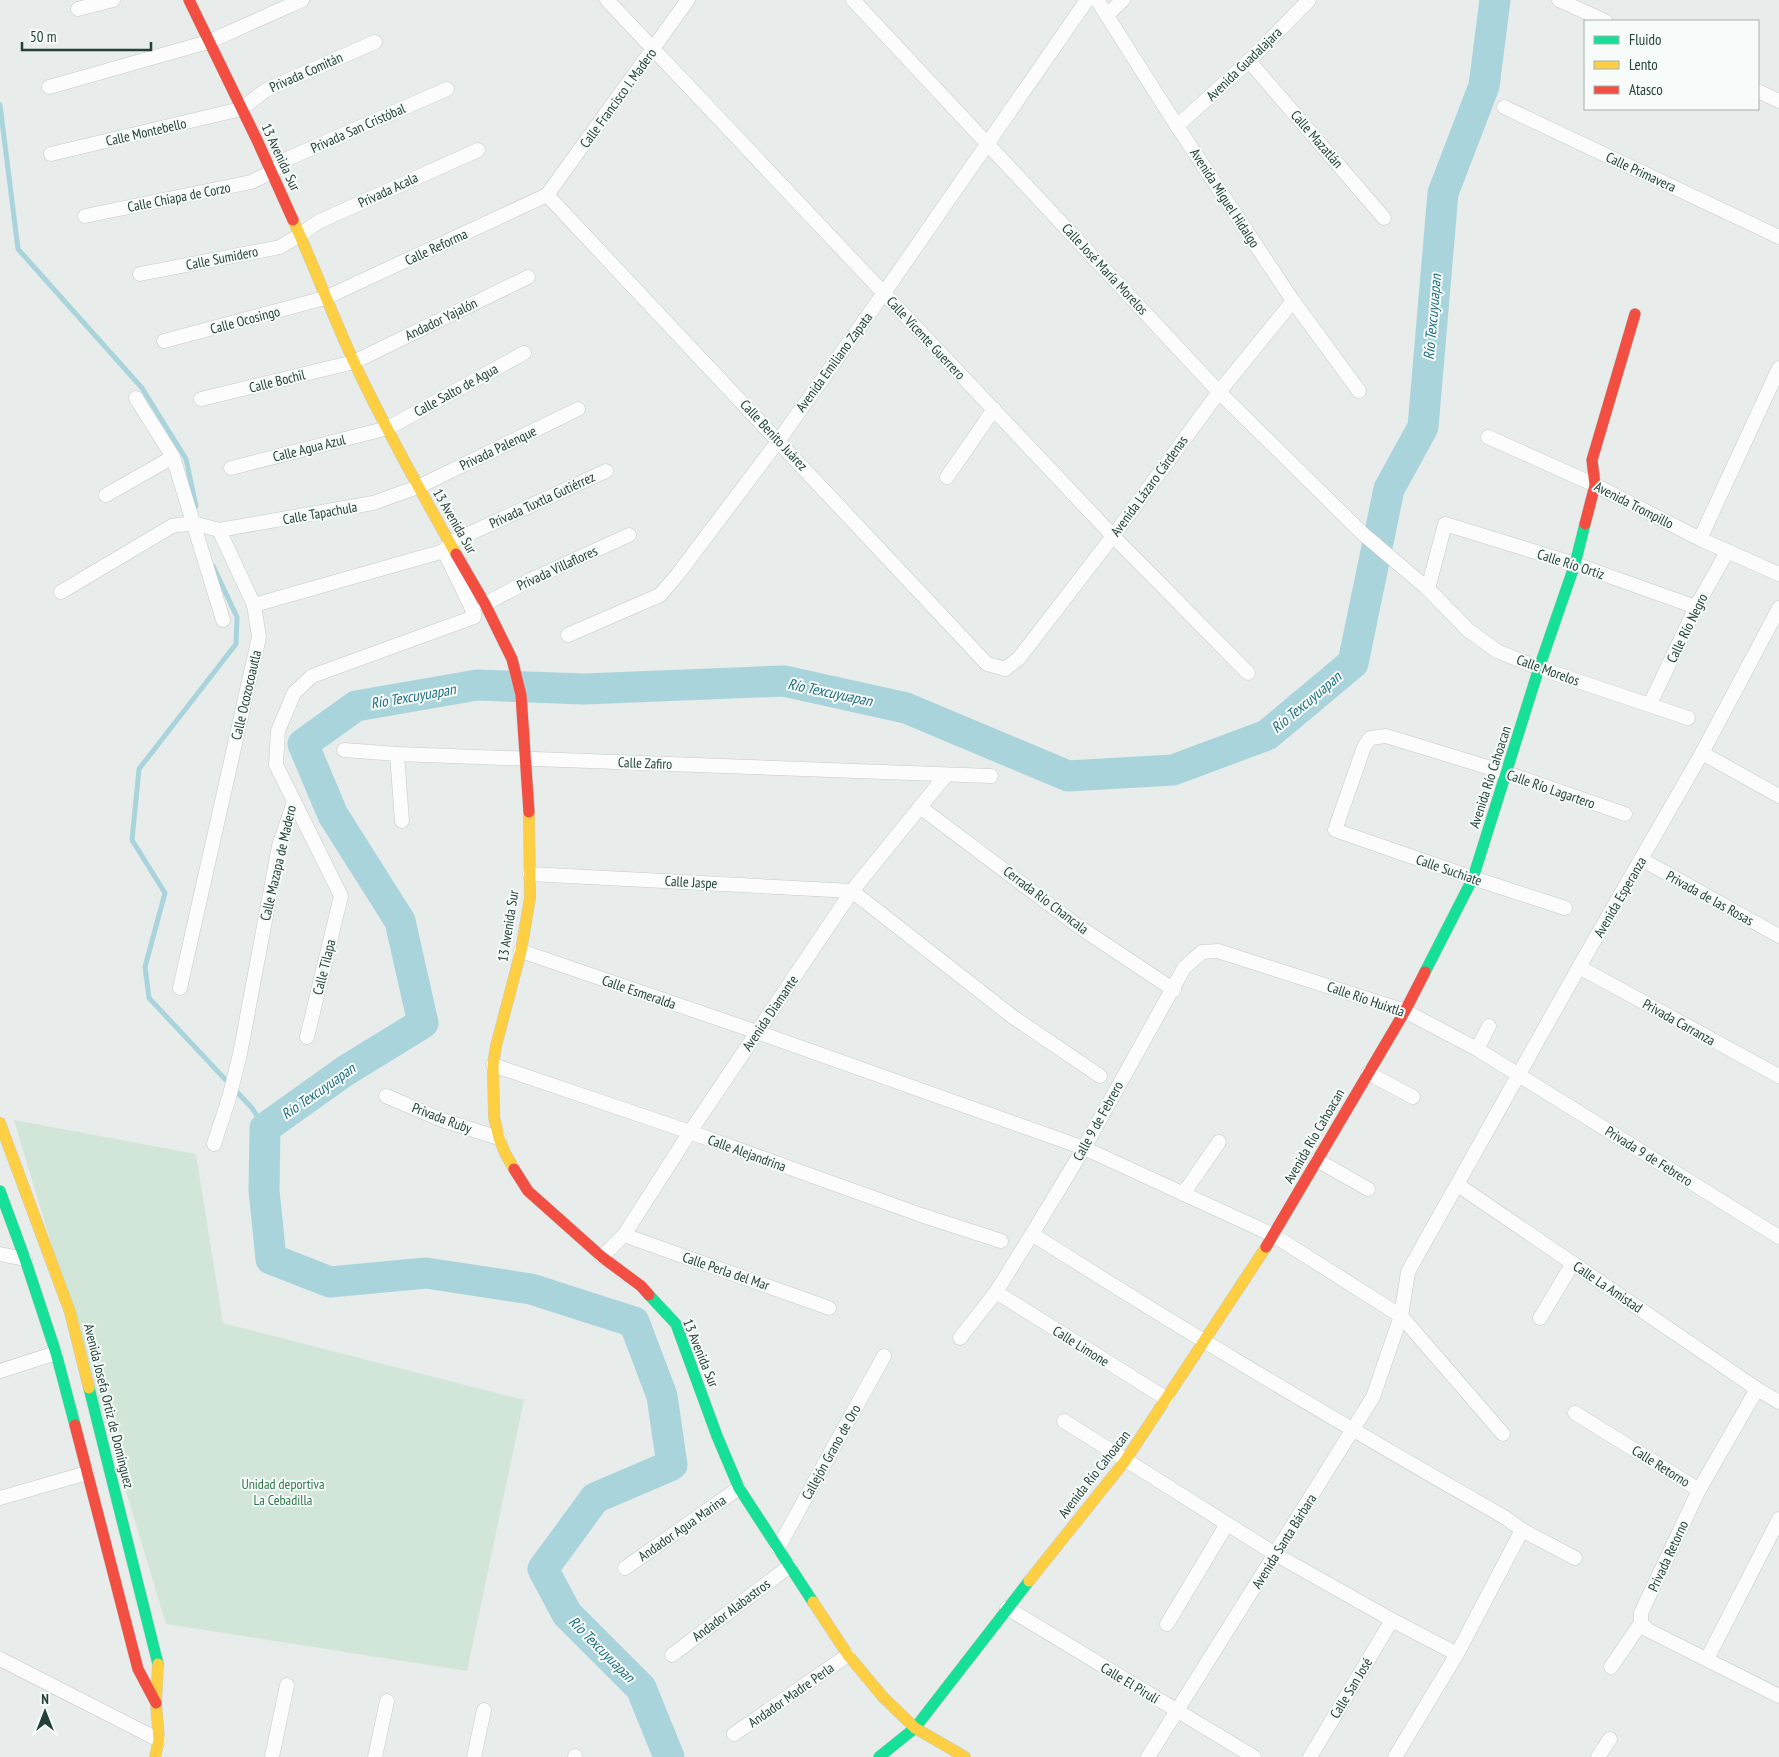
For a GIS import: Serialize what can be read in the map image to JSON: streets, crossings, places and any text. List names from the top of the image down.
{
  "streets": {
    "street": [
      "Avenida Guadalajara",
      "Privada Comitán",
      "Calle Francisco I. Madero",
      "Privada San Cristóbal",
      "Calle Montebello",
      "Calle Mazatlán",
      "13 Avenida Sur",
      "Calle Primavera",
      "Privada Acala",
      "Calle Chiapa de Corzo",
      "Avenida Miguel Hidalgo",
      "Calle Reforma",
      "Calle Sumidero",
      "Calle José María Morelos",
      "Andador Yajalón",
      "Calle Ocosingo",
      "Calle Vicente Guerrero",
      "Avenida Emiliano Zapata",
      "Calle Bochil",
      "Calle Salto de Agua",
      "Calle Benito Juárez",
      "Calle Agua Azul",
      "Privada Palenque",
      "Avenida Lázaro Cárdenas",
      "Privada Tuxtla Gutiérrez",
      "Avenida Trompillo",
      "Calle Tapachula",
      "Calle Río Ortiz",
      "Privada Villaflores",
      "Calle Río Negro",
      "Calle Morelos",
      "Calle Ocozocoautla",
      "Calle Zafiro",
      "Avenida Río Cahoacan",
      "Calle Río Lagartero",
      "Calle Mazapa de Madero",
      "Calle Suchiate",
      "Calle Jaspe",
      "Avenida Esperanza",
      "Privada de las Rosas",
      "Cerrada Río Chancala",
      "Calle Tilapa",
      "Calle Esmeralda",
      "Calle Río Huixtla",
      "Avenida Diamante",
      "Privada Carranza",
      "Privada Ruby",
      "Calle 9 de Febrero",
      "Calle Alejandrina",
      "Privada 9 de Febrero",
      "Calle Perla del Mar",
      "Calle La Amistad",
      "Calle Limone",
      "Avenida Josefa Ortiz de Domínguez",
      "Callejón Grano de Oro",
      "Calle Retorno",
      "Andador Agua Marina",
      "Avenida Santa Bárbara",
      "Privada Retorno",
      "Andador Alabastros",
      "Calle El Pirulí",
      "Calle San José",
      "Andador Madre Perla"
    ]
  },
  "crossings": [
    ["Avenida Guadalajara", "Calle Mazatlán"],
    ["Avenida Guadalajara", "Avenida Miguel Hidalgo"],
    ["Privada Comitán", "Calle Montebello"],
    ["Privada Comitán", "13 Avenida Sur"],
    ["Calle Francisco I. Madero", "Calle Reforma"],
    ["Calle Francisco I. Madero", "Calle Vicente Guerrero"],
    ["Calle Francisco I. Madero", "Calle Benito Juárez"],
    ["Privada San Cristóbal", "13 Avenida Sur"],
    ["Privada San Cristóbal", "Calle Chiapa de Corzo"],
    ["Calle Montebello", "13 Avenida Sur"],
    ["13 Avenida Sur", "Privada Acala"],
    ["13 Avenida Sur", "Calle Chiapa de Corzo"],
    ["13 Avenida Sur", "Calle Reforma"],
    ["13 Avenida Sur", "Calle Sumidero"],
    ["13 Avenida Sur", "Andador Yajalón"],
    ["13 Avenida Sur", "Calle Ocosingo"],
    ["13 Avenida Sur", "Calle Bochil"],
    ["13 Avenida Sur", "Calle Salto de Agua"],
    ["13 Avenida Sur", "Calle Agua Azul"],
    ["13 Avenida Sur", "Privada Palenque"],
    ["13 Avenida Sur", "Privada Tuxtla Gutiérrez"],
    ["13 Avenida Sur", "Calle Tapachula"],
    ["13 Avenida Sur", "Privada Villaflores"],
    ["13 Avenida Sur", "Calle Zafiro"],
    ["13 Avenida Sur", "Avenida Río Cahoacan"],
    ["13 Avenida Sur", "Calle Mazapa de Madero"],
    ["13 Avenida Sur", "Calle Jaspe"],
    ["13 Avenida Sur", "Calle Esmeralda"],
    ["13 Avenida Sur", "Avenida Diamante"],
    ["13 Avenida Sur", "Privada Ruby"],
    ["13 Avenida Sur", "Calle Alejandrina"],
    ["13 Avenida Sur", "Callejón Grano de Oro"],
    ["13 Avenida Sur", "Andador Agua Marina"],
    ["13 Avenida Sur", "Andador Alabastros"],
    ["13 Avenida Sur", "Andador Madre Perla"],
    ["Privada Acala", "Calle Sumidero"],
    ["Avenida Miguel Hidalgo", "Avenida Lázaro Cárdenas"],
    ["Calle Reforma", "Calle Ocosingo"],
    ["Calle Reforma", "Calle Benito Juárez"],
    ["Calle José María Morelos", "Avenida Emiliano Zapata"],
    ["Calle José María Morelos", "Avenida Lázaro Cárdenas"],
    ["Calle José María Morelos", "Calle Morelos"],
    ["Andador Yajalón", "Calle Bochil"],
    ["Calle Vicente Guerrero", "Avenida Emiliano Zapata"],
    ["Calle Vicente Guerrero", "Avenida Lázaro Cárdenas"],
    ["Avenida Emiliano Zapata", "Calle Benito Juárez"],
    ["Calle Salto de Agua", "Calle Agua Azul"],
    ["Calle Benito Juárez", "Avenida Lázaro Cárdenas"],
    ["Privada Palenque", "Calle Tapachula"],
    ["Privada Tuxtla Gutiérrez", "Calle Mazapa de Madero"],
    ["Avenida Trompillo", "Calle Río Negro"],
    ["Avenida Trompillo", "Avenida Río Cahoacan"],
    ["Calle Tapachula", "Calle Ocozocoautla"],
    ["Calle Río Ortiz", "Calle Río Negro"],
    ["Calle Río Ortiz", "Calle Morelos"],
    ["Calle Río Ortiz", "Avenida Río Cahoacan"],
    ["Calle Río Negro", "Calle Morelos"],
    ["Calle Morelos", "Avenida Río Cahoacan"],
    ["Calle Zafiro", "Avenida Diamante"],
    ["Avenida Río Cahoacan", "Calle Río Lagartero"],
    ["Avenida Río Cahoacan", "Calle Suchiate"],
    ["Avenida Río Cahoacan", "Calle Esmeralda"],
    ["Avenida Río Cahoacan", "Calle Río Huixtla"],
    ["Avenida Río Cahoacan", "Calle Limone"],
    ["Avenida Río Cahoacan", "Calle El Pirulí"],
    ["Calle Río Lagartero", "Calle Suchiate"],
    ["Calle Mazapa de Madero", "Calle Tilapa"],
    ["Calle Jaspe", "Avenida Diamante"],
    ["Avenida Esperanza", "Privada de las Rosas"],
    ["Avenida Esperanza", "Calle Esmeralda"],
    ["Avenida Esperanza", "Calle Río Huixtla"],
    ["Avenida Esperanza", "Privada Carranza"],
    ["Avenida Esperanza", "Privada 9 de Febrero"],
    ["Avenida Esperanza", "Calle La Amistad"],
    ["Avenida Esperanza", "Avenida Santa Bárbara"],
    ["Cerrada Río Chancala", "Avenida Diamante"],
    ["Cerrada Río Chancala", "Calle 9 de Febrero"],
    ["Calle Esmeralda", "Avenida Diamante"],
    ["Calle Esmeralda", "Calle 9 de Febrero"],
    ["Calle Esmeralda", "Avenida Santa Bárbara"],
    ["Calle Río Huixtla", "Calle 9 de Febrero"],
    ["Calle Río Huixtla", "Privada 9 de Febrero"],
    ["Avenida Diamante", "Calle Alejandrina"],
    ["Avenida Diamante", "Calle Perla del Mar"],
    ["Calle 9 de Febrero", "Calle Limone"],
    ["Calle La Amistad", "Calle Retorno"],
    ["Calle Retorno", "Privada Retorno"],
    ["Avenida Santa Bárbara", "Calle El Pirulí"]
  ],
  "water": ["Río Texcuyuapan"],
  "parks": ["Unidad deportiva La Cebadilla"],
  "legend": ["Fluido", "Lento", "Atasco"],
  "scale_bar": "50 m",
  "north": "top"
}
